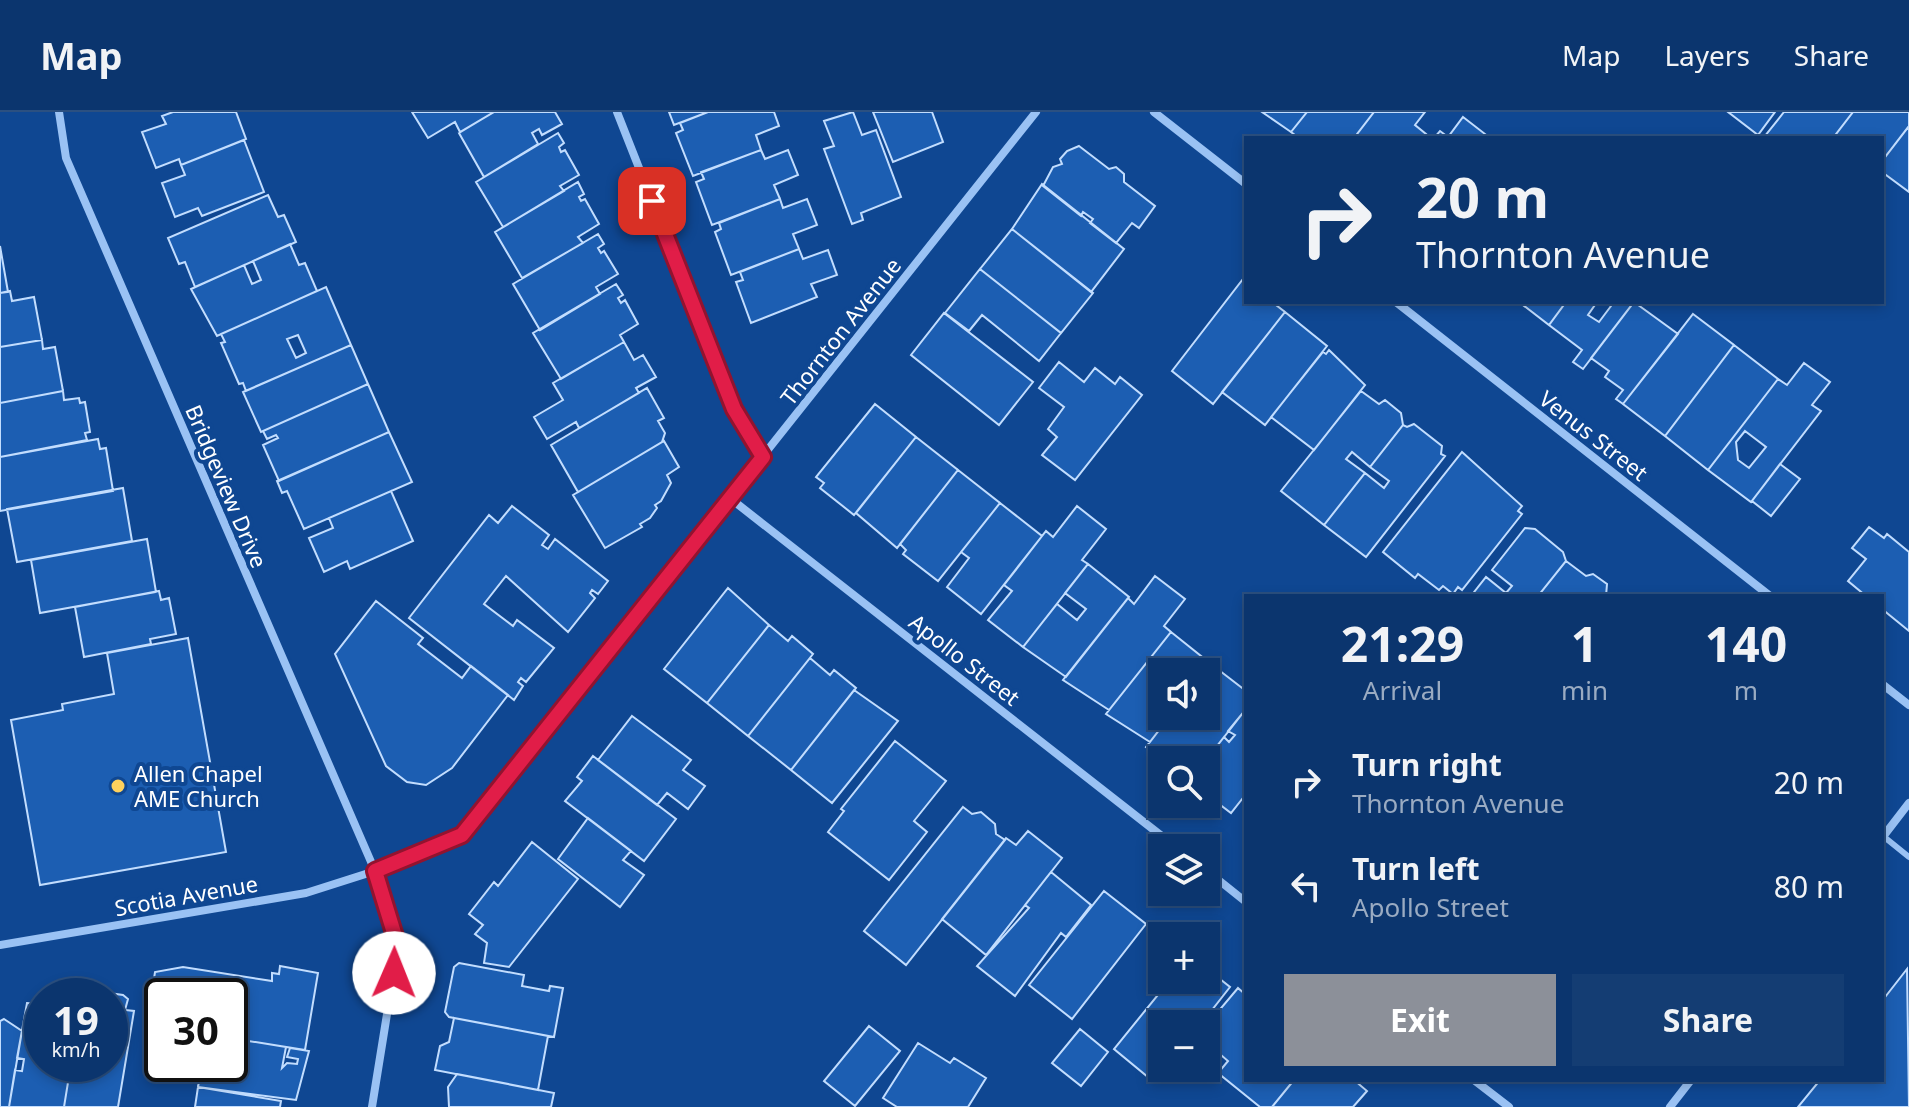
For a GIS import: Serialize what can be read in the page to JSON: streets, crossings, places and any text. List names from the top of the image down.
{
  "streets": {
    "street": [
      "Thornton Avenue",
      "Venus Street",
      "Bridgeview Drive",
      "Apollo Street",
      "Scotia Avenue"
    ]
  },
  "crossings": [
    ["Thornton Avenue", "Bridgeview Drive"],
    ["Thornton Avenue", "Apollo Street"],
    ["Thornton Avenue", "Scotia Avenue"],
    ["Bridgeview Drive", "Scotia Avenue"]
  ],
  "places": ["Allen Chapel AME Church"],
  "page": {
    "header": "Map",
    "nav": ["Map", "Layers", "Share"],
    "turn": ["20 m", "Thornton Avenue"],
    "eta": [
      "21:29",
      "Arrival",
      "1",
      "min",
      "140",
      "m"
    ],
    "map_buttons": ["+", "−"],
    "list": [
      {
        "name": "Turn right",
        "note": "Thornton Avenue",
        "value": "20 m"
      },
      {
        "name": "Turn left",
        "note": "Apollo Street",
        "value": "80 m"
      }
    ],
    "buttons": ["Exit", "Share"],
    "speed": "19 km/h",
    "limit": "30"
  }
}
